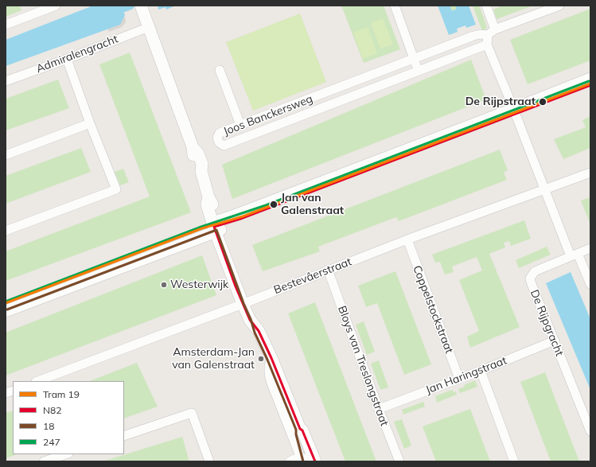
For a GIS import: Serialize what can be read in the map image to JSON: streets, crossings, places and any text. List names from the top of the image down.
{
  "streets": {
    "street": [
      "Admiralengracht",
      "Joos Banckersweg",
      "Bestevâerstraat",
      "Coppelstockstraat",
      "De Rijpgracht",
      "Bloys van Treslongstraat",
      "Jan Haringstraat"
    ]
  },
  "crossings": [
    ["Bestevâerstraat", "Coppelstockstraat"],
    ["Bestevâerstraat", "Bloys van Treslongstraat"],
    ["Coppelstockstraat", "Jan Haringstraat"],
    ["De Rijpgracht", "Jan Haringstraat"],
    ["Bloys van Treslongstraat", "Jan Haringstraat"]
  ],
  "places": [
    "De Rijpstraat",
    "Jan van Galenstraat",
    "Westerwijk",
    "Amsterdam-Jan van Galenstraat"
  ],
  "lines": [
    "transit line 247",
    "tram line 19",
    "transit line N82",
    "transit line 18"
  ],
  "legend": [
    "Tram 19",
    "N82",
    "18",
    "247"
  ]
}
